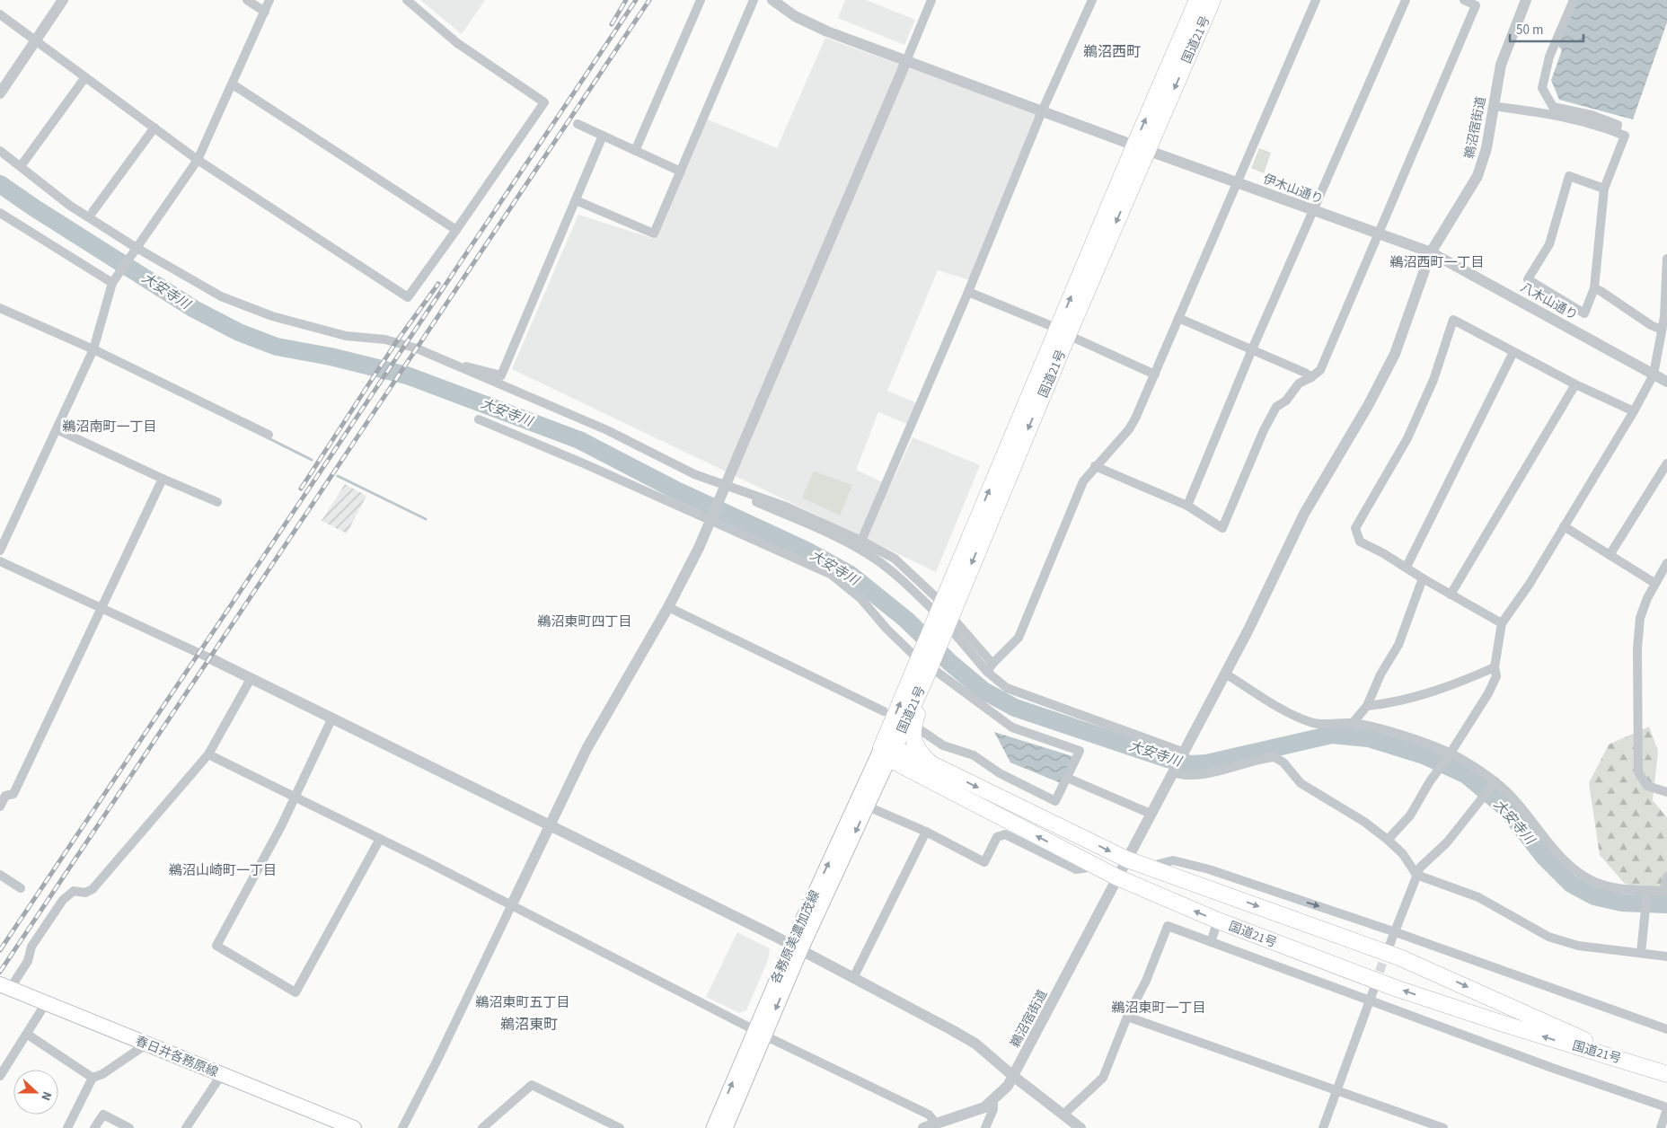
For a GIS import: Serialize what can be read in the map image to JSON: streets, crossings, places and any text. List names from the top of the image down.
{
  "streets": {
    "highway": ["国道21号"],
    "main road": ["各務原美濃加茂線", "春日井各務原線"],
    "street": ["鵜沼宿街道", "伊木山通り", "八木山通り"]
  },
  "crossings": [
    ["国道21号", "鵜沼宿街道"],
    ["国道21号", "伊木山通り"],
    ["国道21号", "各務原美濃加茂線"],
    ["鵜沼宿街道", "伊木山通り"],
    ["鵜沼宿街道", "八木山通り"],
    ["伊木山通り", "八木山通り"]
  ],
  "districts": [
    "鵜沼西町",
    "鵜沼西町一丁目",
    "鵜沼南町一丁目",
    "鵜沼東町四丁目",
    "鵜沼山崎町一丁目",
    "鵜沼東町五丁目",
    "鵜沼東町一丁目",
    "鵜沼東町"
  ],
  "water": ["大安寺川"],
  "scale_bar": "50 m",
  "north": "right"
}
